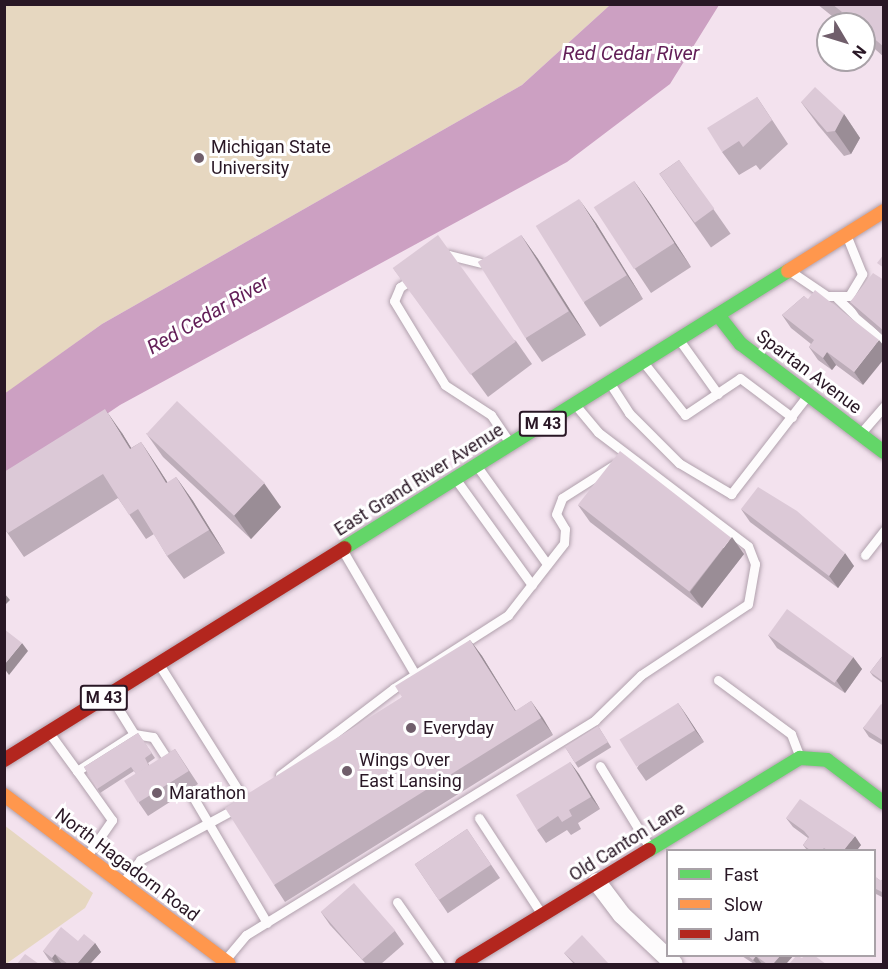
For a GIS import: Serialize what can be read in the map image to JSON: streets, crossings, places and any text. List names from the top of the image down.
{
  "streets": {
    "main road": [
      "Spartan Avenue",
      "M 43",
      "East Grand River Avenue",
      "Old Canton Lane",
      "North Hagadorn Road"
    ]
  },
  "crossings": [
    ["Spartan Avenue", "East Grand River Avenue"]
  ],
  "water": ["Red Cedar River"],
  "places": [
    "Michigan State University",
    "Everyday",
    "Wings Over East Lansing",
    "Marathon"
  ],
  "legend": ["Fast", "Slow", "Jam"],
  "north": "bottom right"
}
